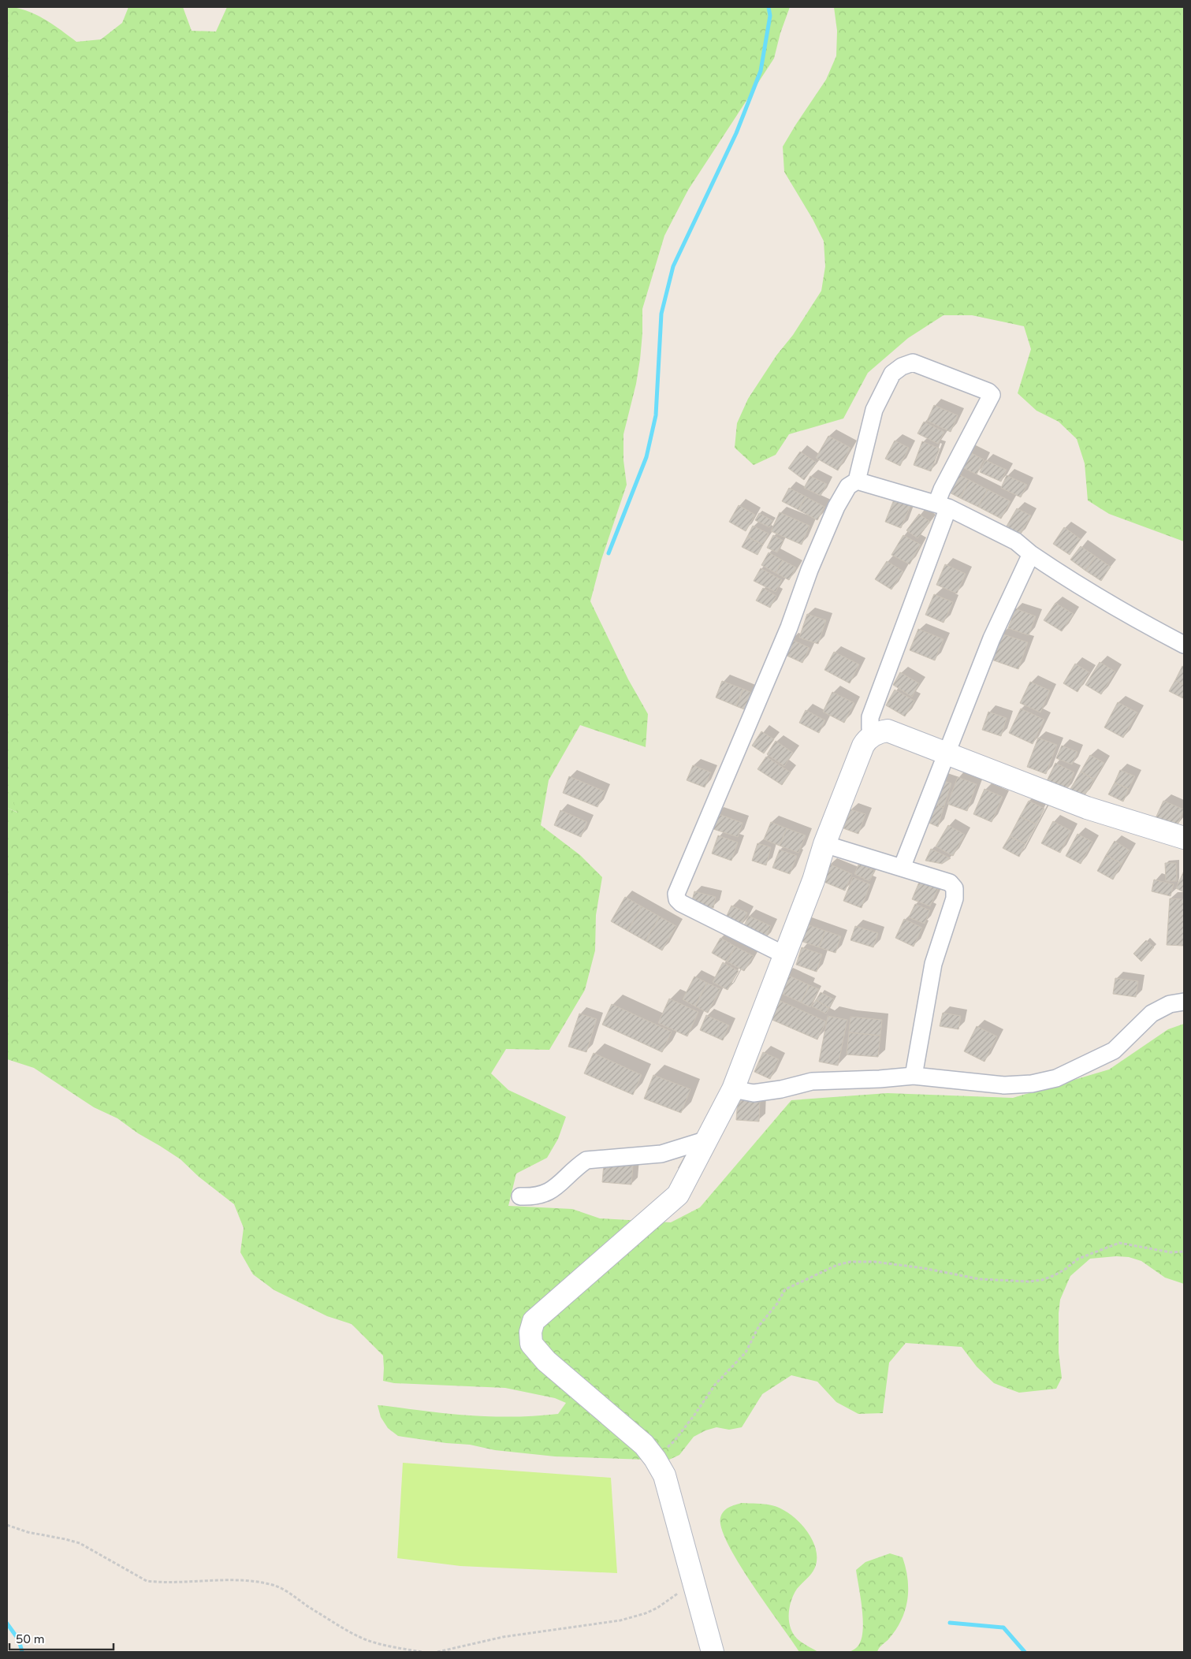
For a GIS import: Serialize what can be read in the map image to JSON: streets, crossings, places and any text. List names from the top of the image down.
{
  "scale_bar": "50 m"
}
